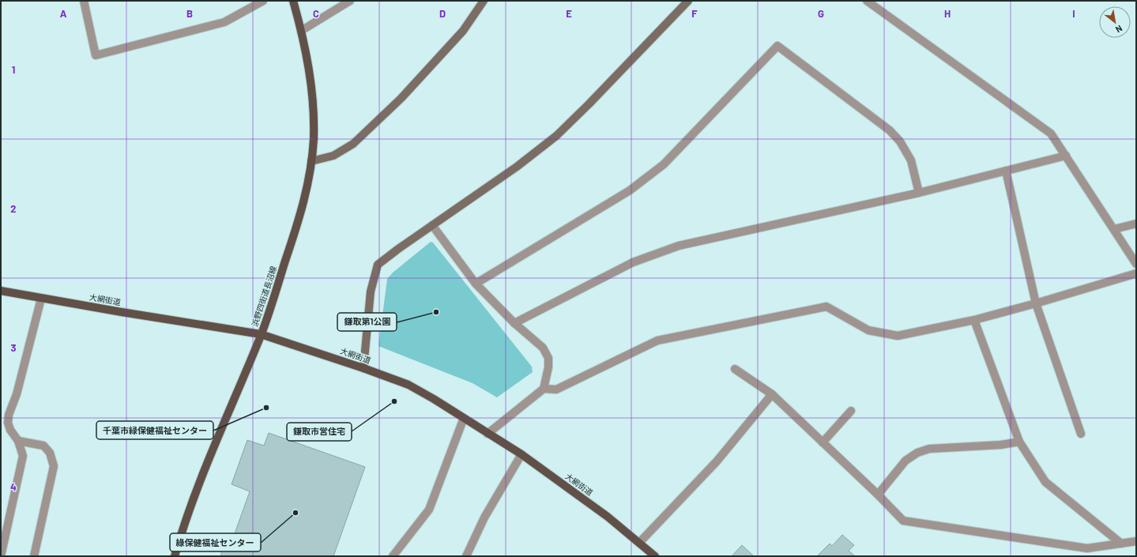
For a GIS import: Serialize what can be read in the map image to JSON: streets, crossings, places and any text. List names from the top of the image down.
{
  "streets": {
    "main road": ["浜野四街道長沼線", "大網街道"]
  },
  "crossings": [
    ["浜野四街道長沼線", "大網街道"]
  ],
  "places": [
    "鎌取第1公園",
    "鎌取市営住宅",
    "千葉市緑保健福祉センター",
    "綠保健福祉センター"
  ],
  "north": "bottom right",
  "grid": {
    "columns": [
      "A",
      "B",
      "C",
      "D",
      "E",
      "F",
      "G",
      "H",
      "I"
    ],
    "rows": [
      "1",
      "2",
      "3",
      "4"
    ]
  }
}
